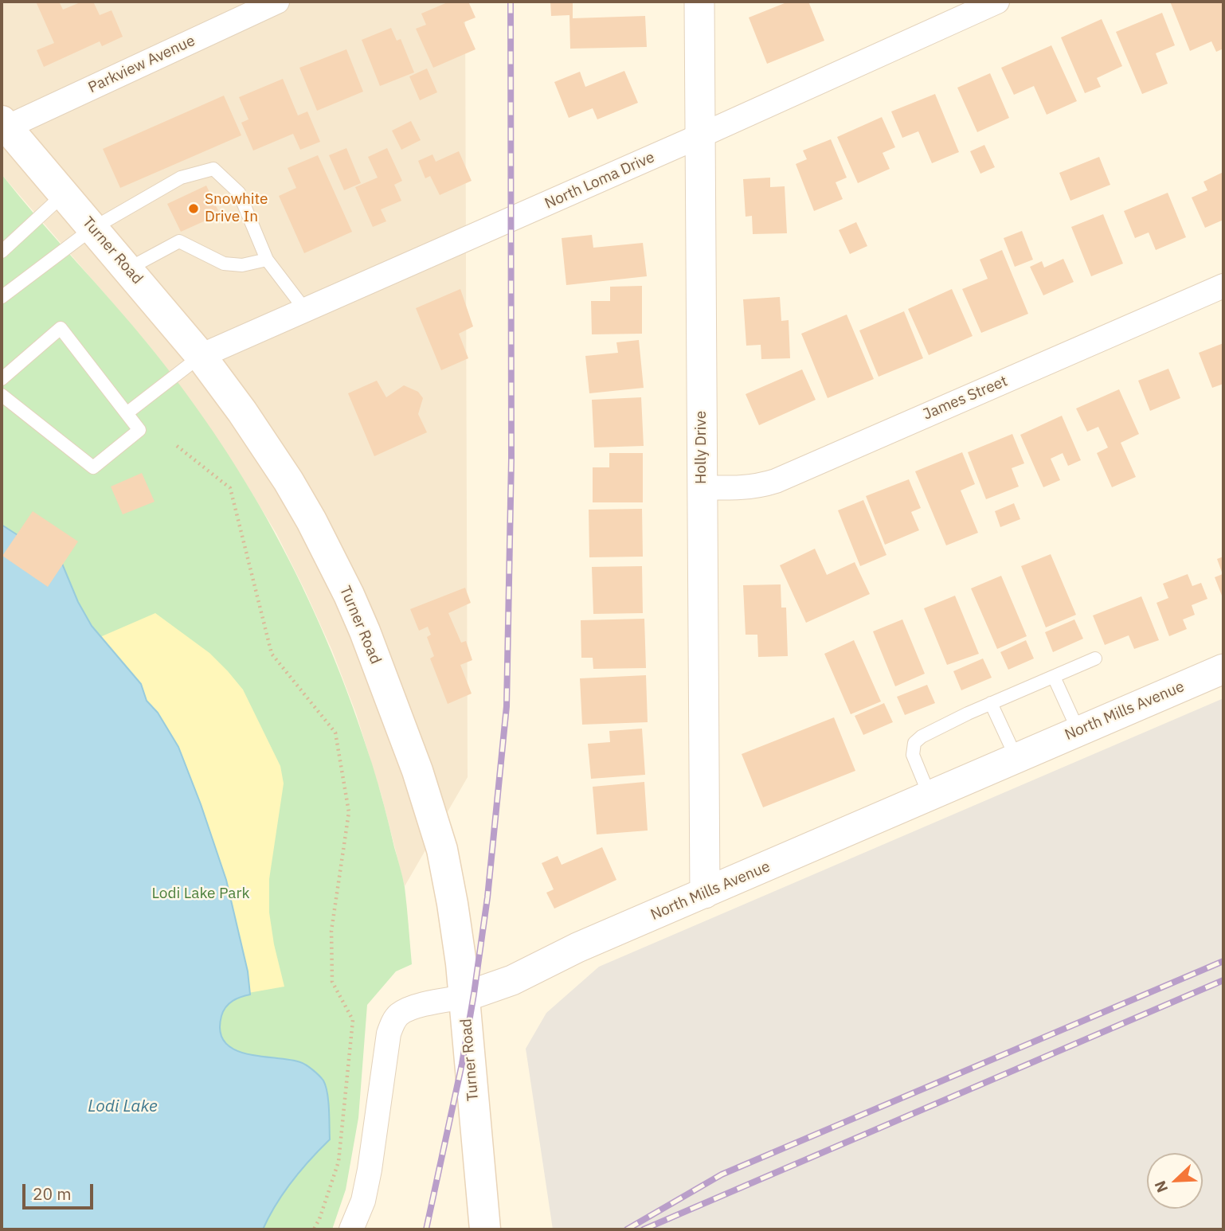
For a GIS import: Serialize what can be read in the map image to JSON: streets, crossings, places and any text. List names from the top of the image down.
{
  "streets": {
    "main road": ["Turner Road"],
    "street": [
      "Parkview Avenue",
      "North Loma Drive",
      "James Street",
      "Holly Drive",
      "North Mills Avenue"
    ]
  },
  "crossings": [
    ["Parkview Avenue", "Turner Road"],
    ["North Loma Drive", "Turner Road"],
    ["North Loma Drive", "Holly Drive"],
    ["Turner Road", "North Mills Avenue"],
    ["James Street", "Holly Drive"],
    ["Holly Drive", "North Mills Avenue"]
  ],
  "water": ["Lodi Lake"],
  "parks": ["Lodi Lake Park"],
  "places": ["Snowhite Drive In"],
  "scale_bar": "20 m",
  "north": "bottom left"
}
